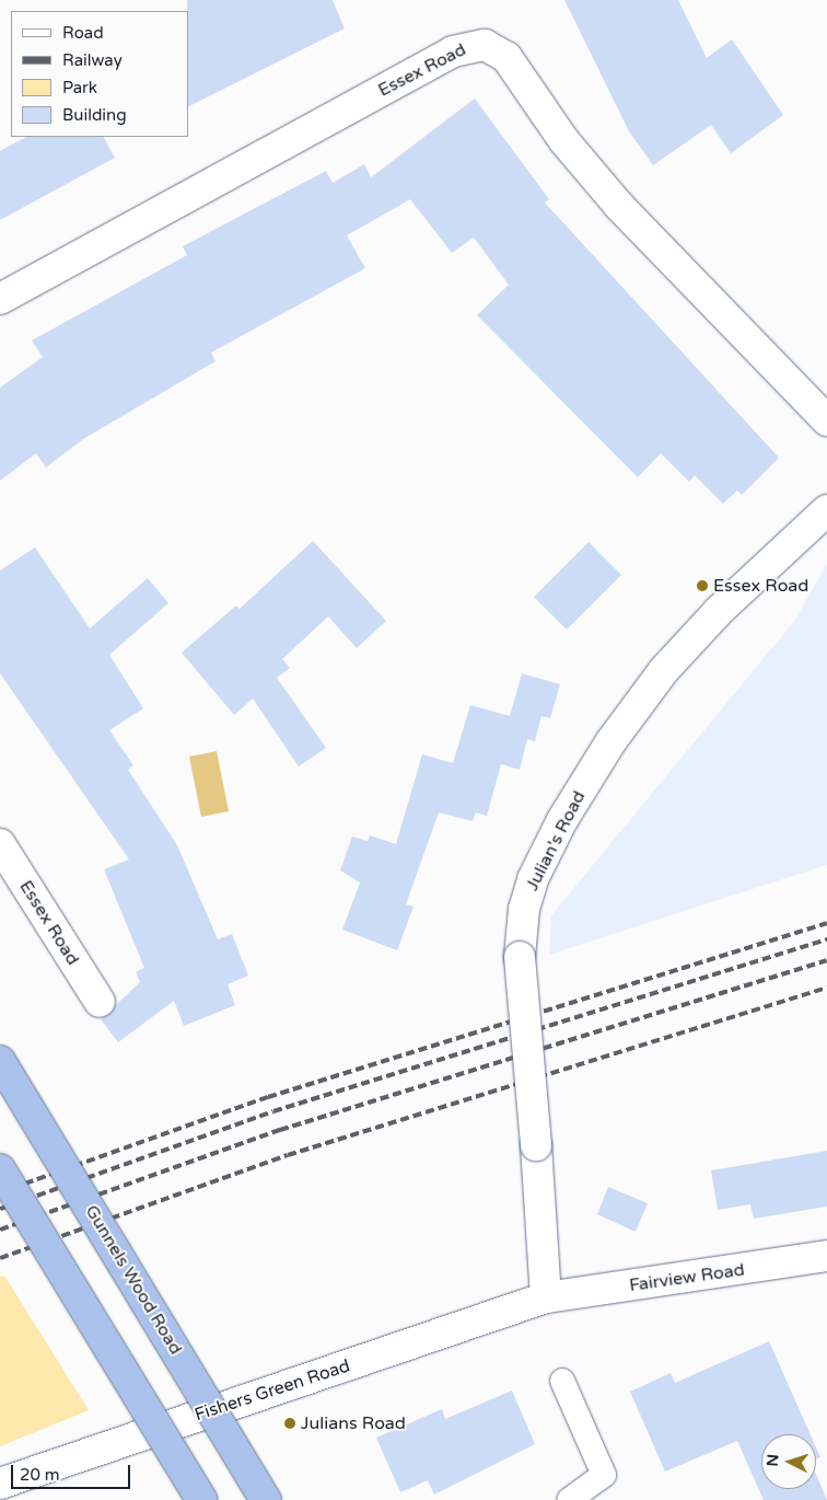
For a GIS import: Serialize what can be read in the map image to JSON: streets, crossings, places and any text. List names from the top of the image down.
{
  "streets": {
    "main road": ["Gunnels Wood Road"],
    "street": [
      "Essex Road",
      "Julian's Road",
      "Fairview Road",
      "Fishers Green Road"
    ]
  },
  "crossings": [
    ["Julian's Road", "Fairview Road"],
    ["Julian's Road", "Fishers Green Road"],
    ["Fairview Road", "Fishers Green Road"]
  ],
  "places": ["Essex Road", "Julians Road"],
  "legend": [
    "Road",
    "Railway",
    "Park",
    "Building"
  ],
  "scale_bar": "20 m",
  "north": "left"
}
